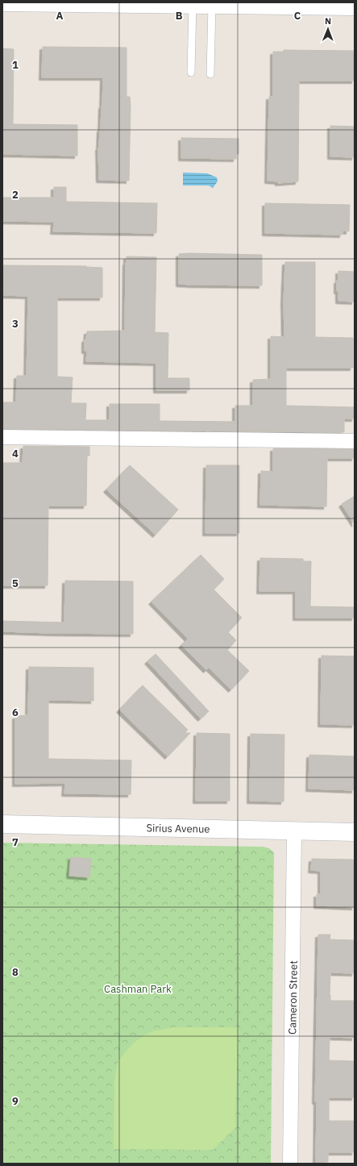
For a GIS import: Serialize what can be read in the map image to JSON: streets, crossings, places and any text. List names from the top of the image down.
{
  "streets": {
    "street": ["Sirius Avenue", "Cameron Street"]
  },
  "crossings": [
    ["Sirius Avenue", "Cameron Street"]
  ],
  "parks": ["Cashman Park"],
  "north": "top",
  "grid": {
    "columns": ["A", "B", "C"],
    "rows": [
      "1",
      "2",
      "3",
      "4",
      "5",
      "6",
      "7",
      "8",
      "9"
    ]
  }
}
